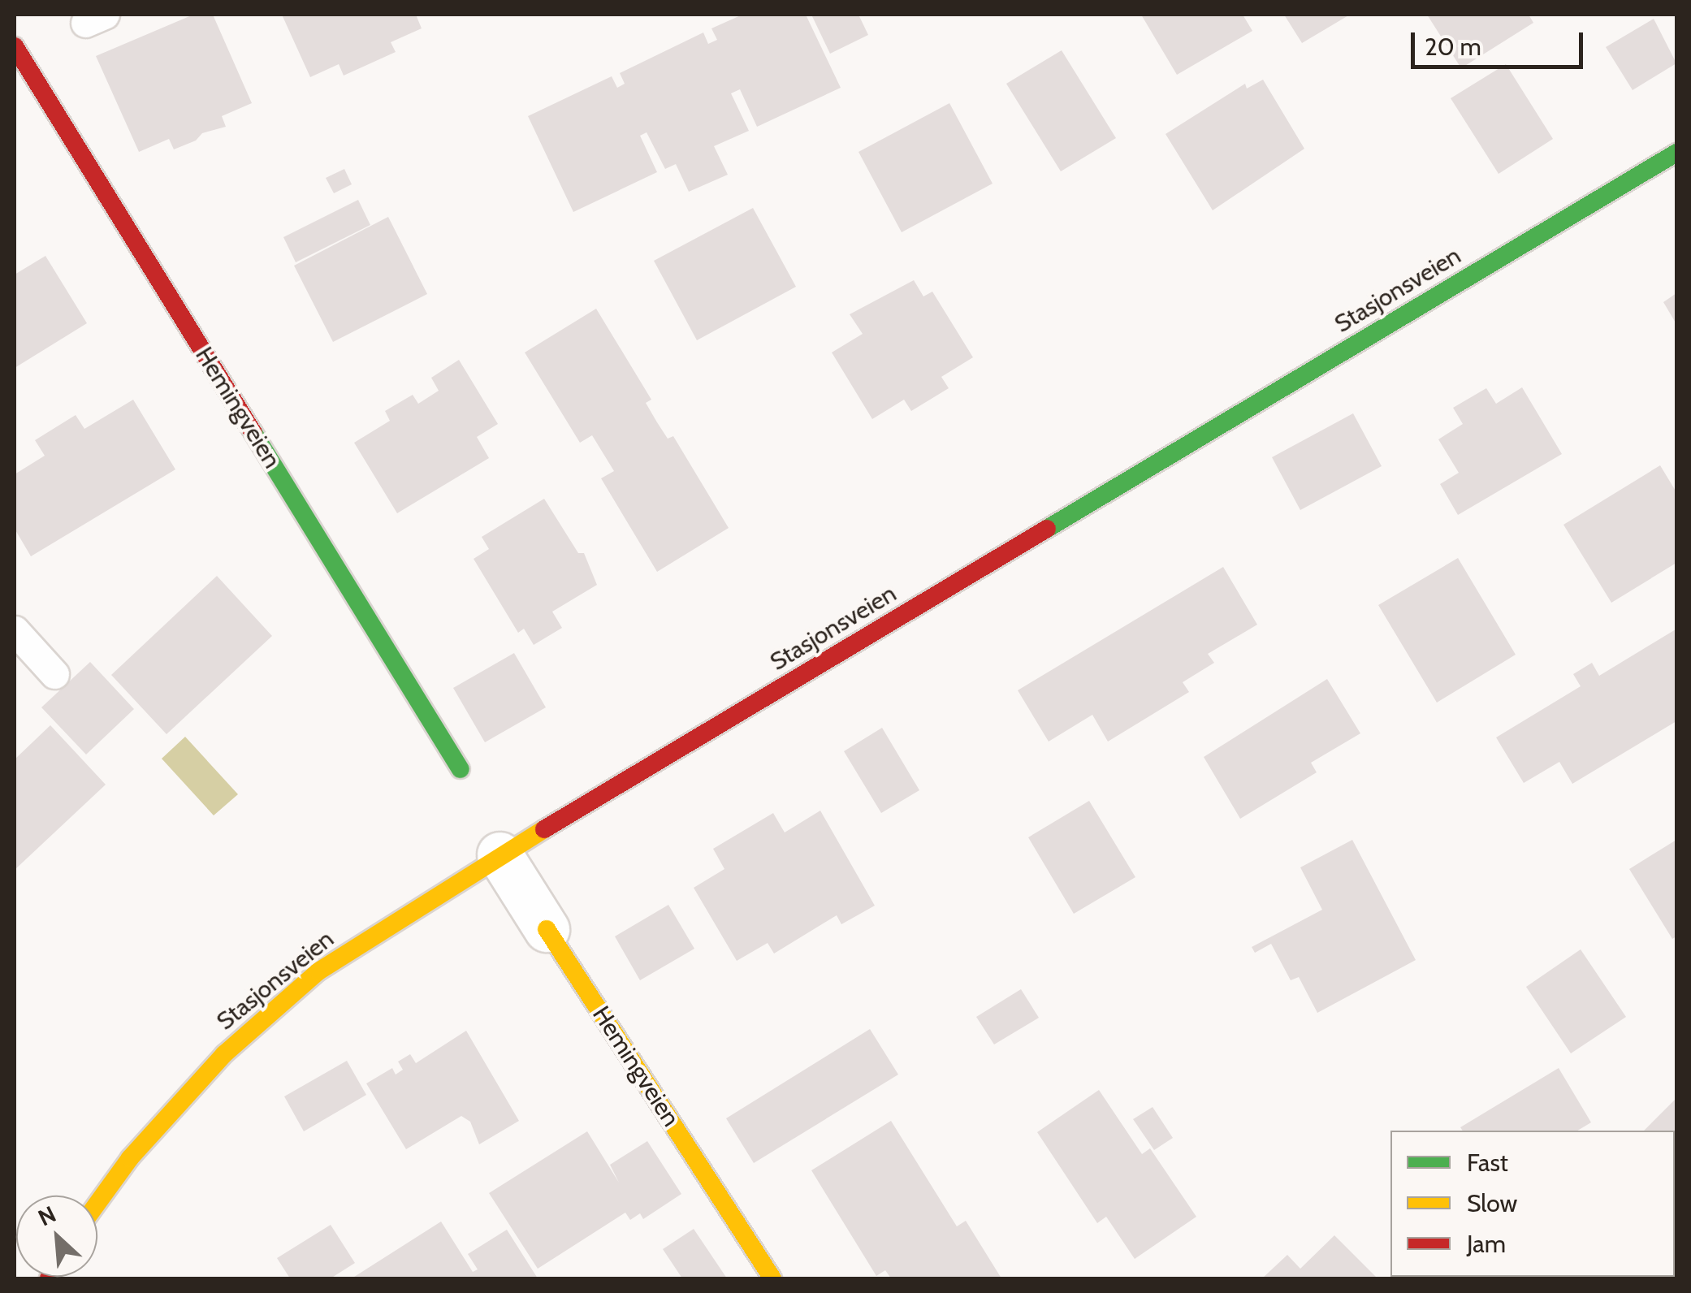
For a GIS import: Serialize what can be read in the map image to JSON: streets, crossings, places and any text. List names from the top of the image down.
{
  "streets": {
    "street": ["Stasjonsveien", "Hemingveien"]
  },
  "crossings": [
    ["Stasjonsveien", "Hemingveien"]
  ],
  "legend": ["Fast", "Slow", "Jam"],
  "scale_bar": "20 m",
  "north": "top left"
}
